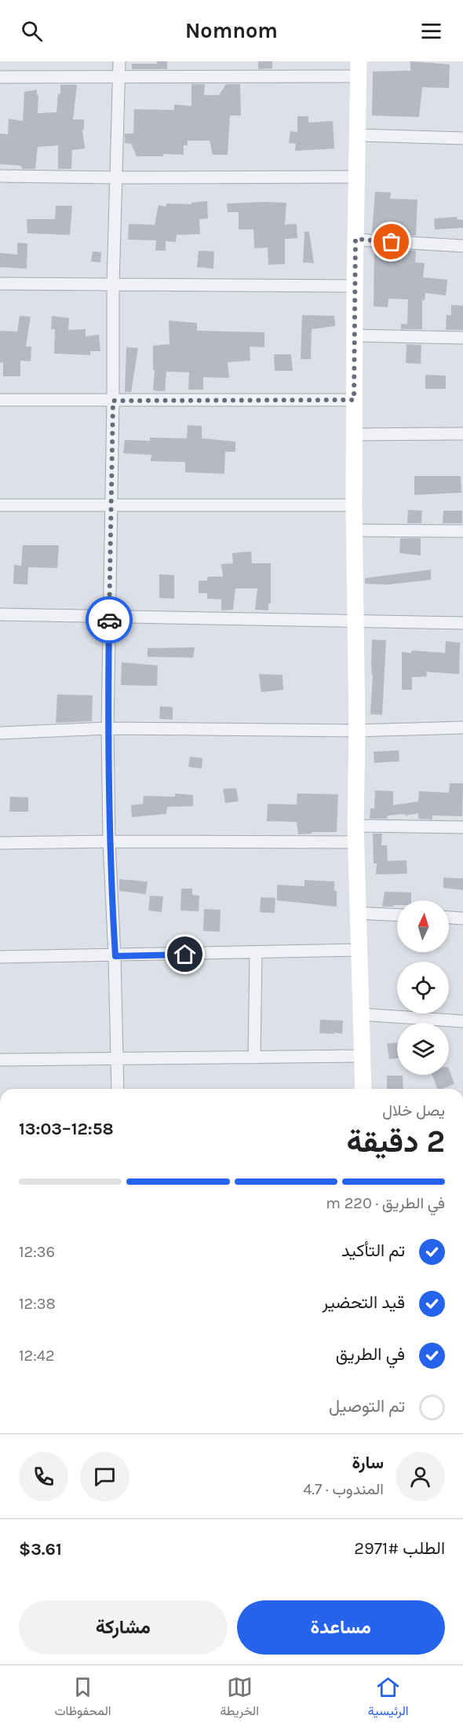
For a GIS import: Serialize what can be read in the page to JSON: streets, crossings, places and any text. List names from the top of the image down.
{
  "north": "top",
  "page": {
    "header": "Nomnom",
    "heading": ["2 دقيقة", "يصل خلال", "12:58–13:03"],
    "panel": [
      "سارة",
      "المندوب · 4.7",
      "الطلب #2971",
      "$3.61"
    ],
    "bar": "في الطريق · 220 m",
    "list": [
      ["تم التأكيد", "12:36"],
      ["قيد التحضير", "12:38"],
      ["في الطريق", "12:42"],
      "تم التوصيل"
    ],
    "buttons": ["مساعدة", "مشاركة"],
    "tabs": ["الرئيسية", "الخريطة", "المحفوظات"]
  }
}
